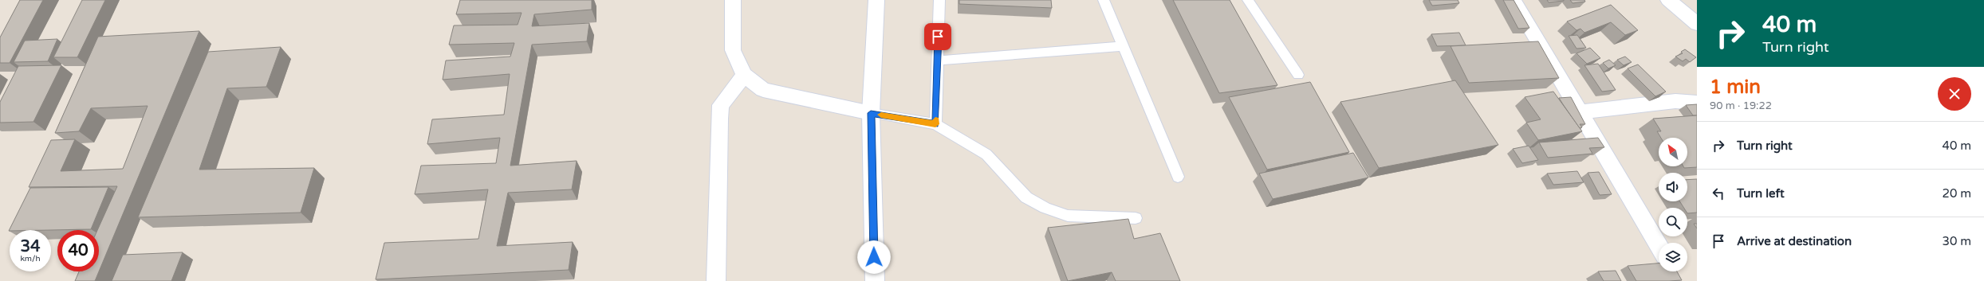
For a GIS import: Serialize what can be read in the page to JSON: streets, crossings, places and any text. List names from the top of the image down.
{
  "north": "top left",
  "page": {
    "turn": ["40 m", "Turn right"],
    "heading": ["1 min", "90 m · 19:22"],
    "list": [
      {
        "name": "Turn right",
        "value": "40 m"
      },
      {
        "name": "Turn left",
        "value": "20 m"
      },
      {
        "name": "Arrive at destination",
        "value": "30 m"
      }
    ],
    "speed": "34 km/h",
    "limit": "40"
  }
}
